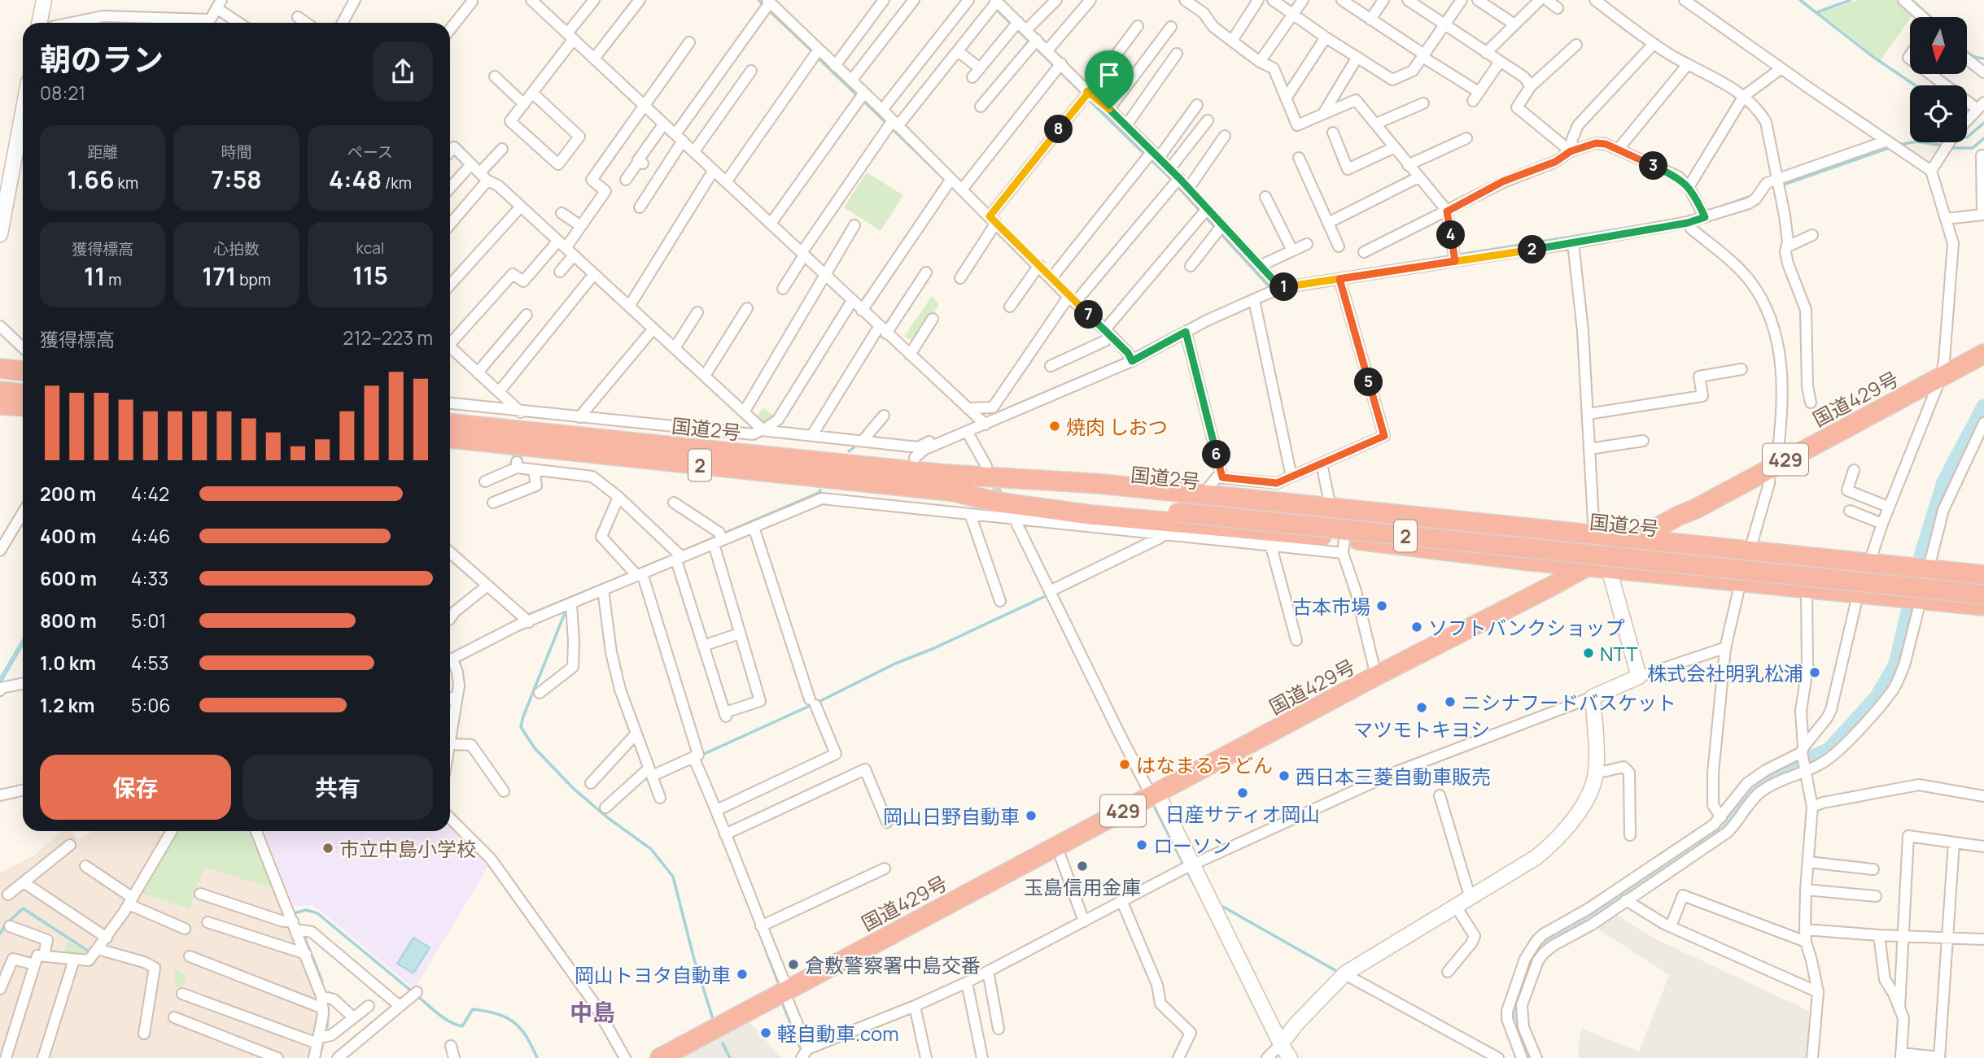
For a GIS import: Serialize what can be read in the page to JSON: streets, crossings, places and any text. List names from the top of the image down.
{
  "streets": {
    "highway": [
      "国道429号",
      "国道2号",
      "429",
      "2"
    ]
  },
  "districts": ["中島"],
  "places": [
    "焼肉 しおつ",
    "古本市場",
    "ソフトバンクショップ",
    "NTT",
    "株式会社明乳松浦",
    "ニシナフードバスケット",
    "マツモトキヨシ",
    "はなまるうどん",
    "西日本三菱自動車販売",
    "日産サティオ岡山",
    "岡山日野自動車",
    "ローソン",
    "市立中島小学校",
    "玉島信用金庫",
    "倉敷警察署中島交番",
    "岡山トヨタ自動車",
    "軽自動車.com"
  ],
  "north": "bottom",
  "page": {
    "heading": ["朝のラン", "08:21"],
    "pins": [
      "8",
      "3",
      "4",
      "2",
      "1",
      "7",
      "5",
      "6"
    ],
    "stats": [
      ["距離", "1.66 km"],
      ["時間", "7:58"],
      ["ペース", "4:48 /km"],
      ["獲得標高", "11 m"],
      ["心拍数", "171 bpm"],
      ["kcal", "115"]
    ],
    "chart": ["獲得標高", "212–223 m"],
    "list": [
      {
        "name": "200 m",
        "note": "4:42"
      },
      {
        "name": "400 m",
        "note": "4:46"
      },
      {
        "name": "600 m",
        "note": "4:33"
      },
      {
        "name": "800 m",
        "note": "5:01"
      },
      {
        "name": "1.0 km",
        "note": "4:53"
      },
      {
        "name": "1.2 km",
        "note": "5:06"
      }
    ],
    "buttons": ["保存", "共有"]
  }
}
